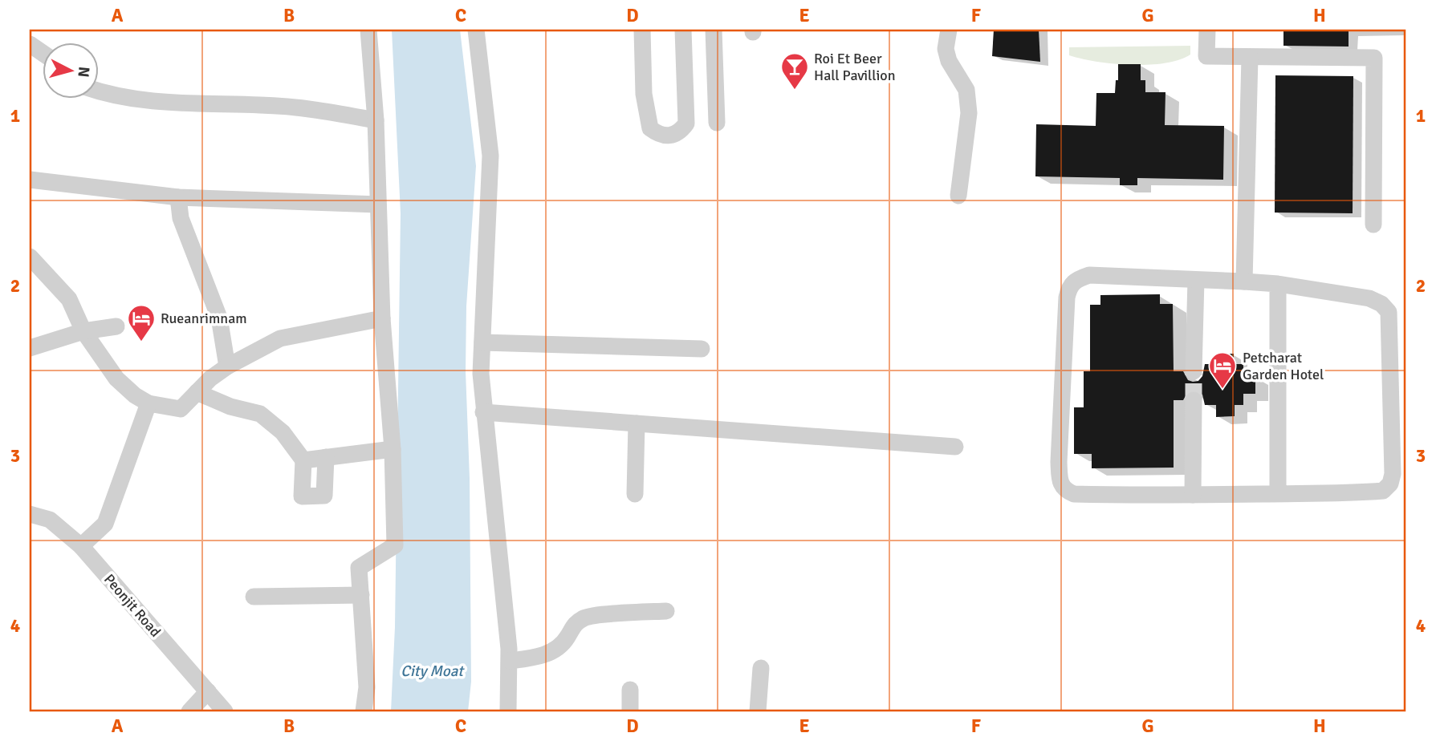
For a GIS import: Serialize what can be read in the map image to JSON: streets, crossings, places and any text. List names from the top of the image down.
{
  "streets": {
    "street": ["Peonjit Road"]
  },
  "water": ["City Moat"],
  "places": {
    "bar": ["Roi Et Beer Hall Pavillion"],
    "hotel": ["Rueanrimnam", "Petcharat Garden Hotel"]
  },
  "north": "right",
  "grid": {
    "columns": [
      "A",
      "B",
      "C",
      "D",
      "E",
      "F",
      "G",
      "H"
    ],
    "rows": [
      "1",
      "2",
      "3",
      "4"
    ]
  }
}
